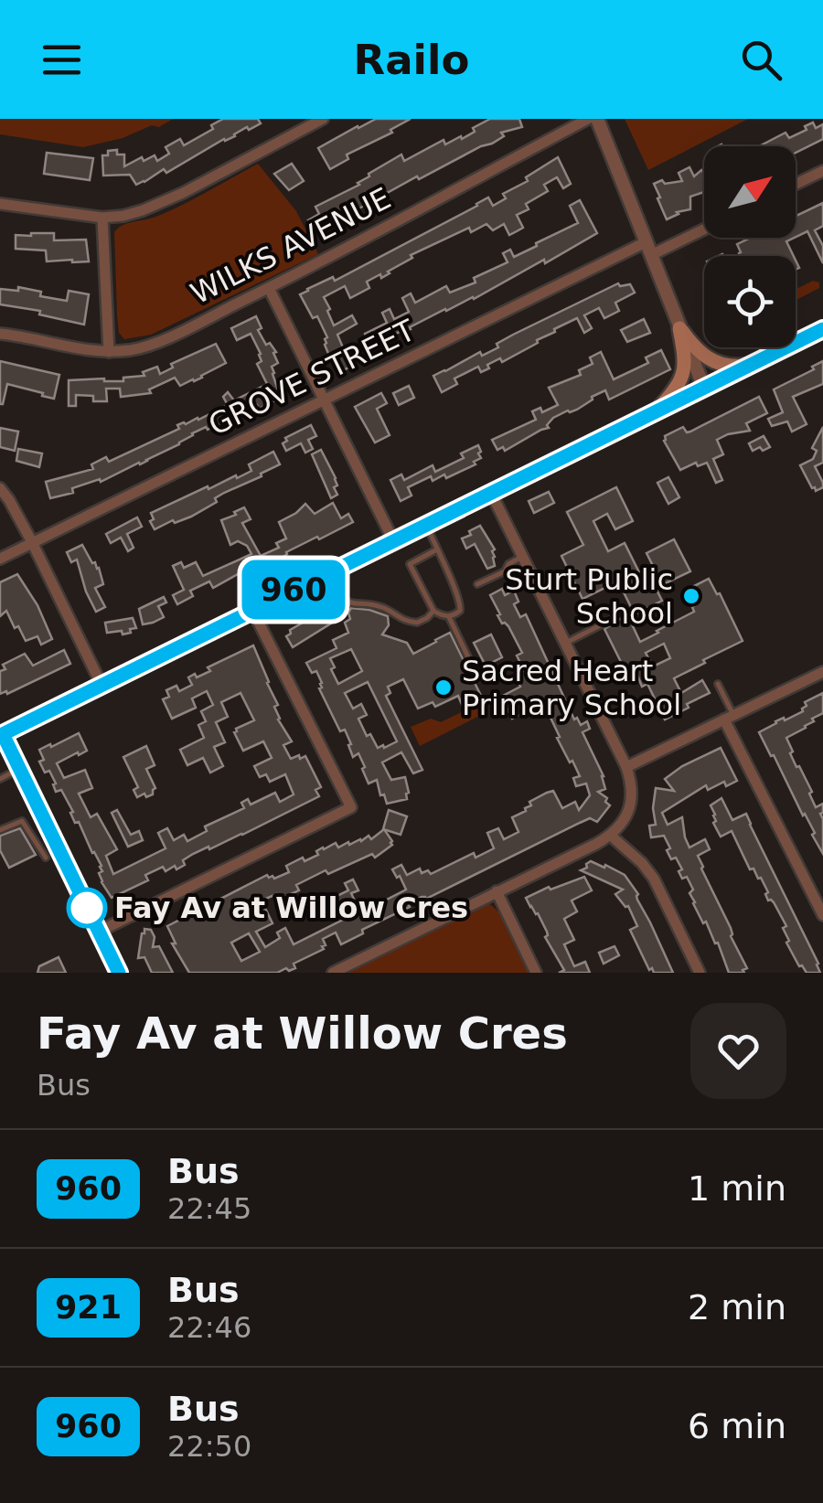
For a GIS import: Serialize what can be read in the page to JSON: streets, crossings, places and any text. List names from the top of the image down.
{
  "streets": {
    "street": ["WILKS AVENUE", "GROVE STREET"]
  },
  "places": ["Sturt Public School", "Sacred Heart Primary School", "Fay Av at Willow Cres"],
  "lines": ["bus line 960"],
  "north": "top right",
  "page": {
    "header": "Railo",
    "on_map": "960",
    "heading": ["Fay Av at Willow Cres", "Bus"],
    "list": [
      {
        "mark": "960",
        "name": "Bus",
        "note": "22:45",
        "value": "1 min"
      },
      {
        "mark": "921",
        "name": "Bus",
        "note": "22:46",
        "value": "2 min"
      },
      {
        "mark": "960",
        "name": "Bus",
        "note": "22:50",
        "value": "6 min"
      }
    ]
  }
}
